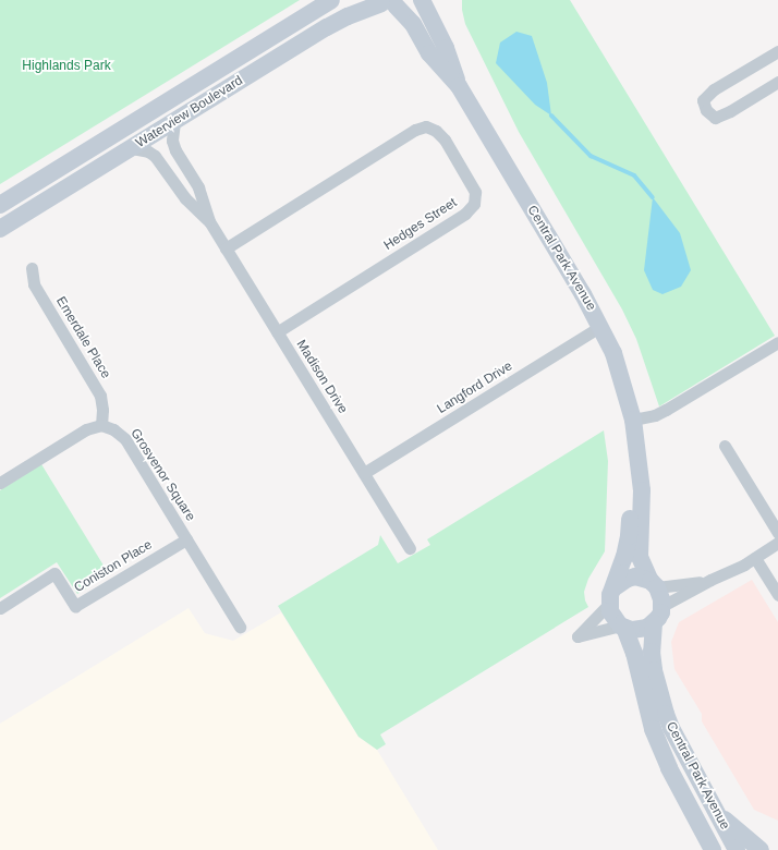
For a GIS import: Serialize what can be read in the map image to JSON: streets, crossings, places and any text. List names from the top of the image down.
{
  "streets": {
    "street": [
      "Waterview Boulevard",
      "Hedges Street",
      "Central Park Avenue",
      "Emerdale Place",
      "Madison Drive",
      "Langford Drive",
      "Grosvenor Square",
      "Coniston Place"
    ]
  },
  "crossings": [
    ["Waterview Boulevard", "Central Park Avenue"],
    ["Waterview Boulevard", "Madison Drive"],
    ["Hedges Street", "Madison Drive"],
    ["Central Park Avenue", "Langford Drive"],
    ["Emerdale Place", "Grosvenor Square"],
    ["Madison Drive", "Langford Drive"],
    ["Grosvenor Square", "Coniston Place"]
  ],
  "parks": ["Highlands Park"]
}
